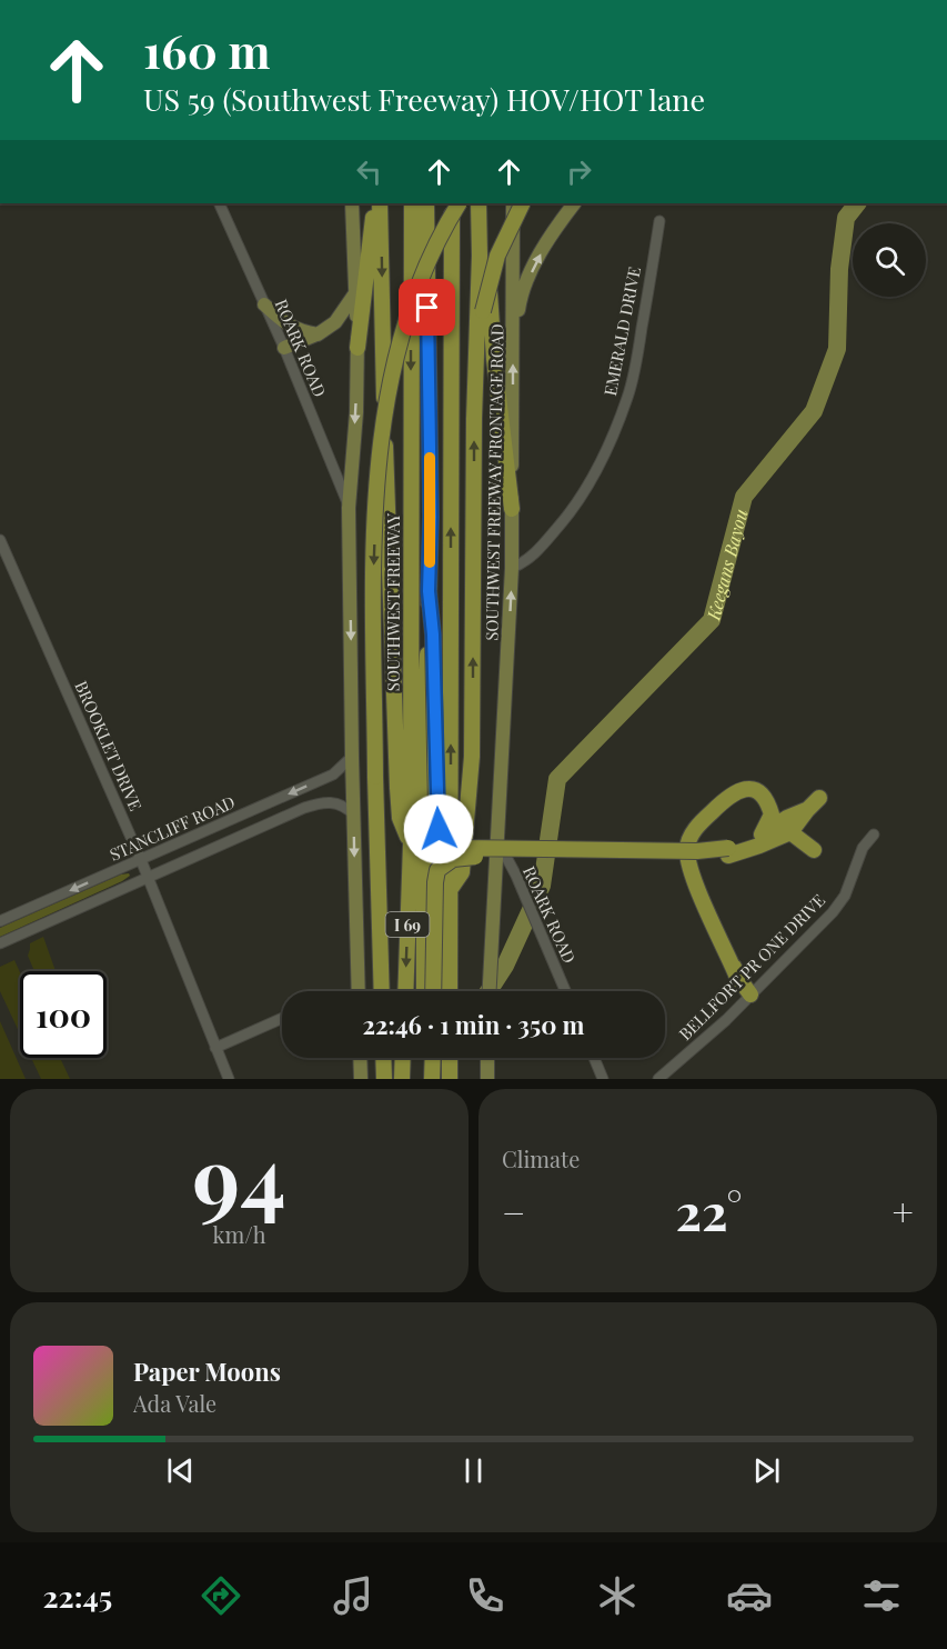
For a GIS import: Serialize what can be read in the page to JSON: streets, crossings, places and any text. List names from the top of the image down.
{
  "streets": {
    "highway": ["SOUTHWEST FREEWAY", "I 69"],
    "main road": ["SOUTHWEST FREEWAY FRONTAGE ROAD"],
    "street": [
      "EMERALD DRIVE",
      "ROARK ROAD",
      "BROOKLET DRIVE",
      "STANCLIFF ROAD",
      "BELLFORT PR ONE DRIVE"
    ]
  },
  "crossings": [
    ["EMERALD DRIVE", "SOUTHWEST FREEWAY FRONTAGE ROAD"],
    ["ROARK ROAD", "SOUTHWEST FREEWAY FRONTAGE ROAD"],
    ["BROOKLET DRIVE", "STANCLIFF ROAD"]
  ],
  "one_way": ["SOUTHWEST FREEWAY FRONTAGE ROAD"],
  "water": ["Keegans Bayou"],
  "page": {
    "turn": ["160 m", "US 59 (Southwest Freeway) HOV/HOT lane"],
    "limit": "100",
    "trip": "22:46 · 1 min · 350 m",
    "tile": [
      ["94", "km/h"],
      "Climate"
    ],
    "heat": ["−", "22°", "+"],
    "song": ["Paper Moons", "Ada Vale"],
    "tabs": "22:45"
  }
}
